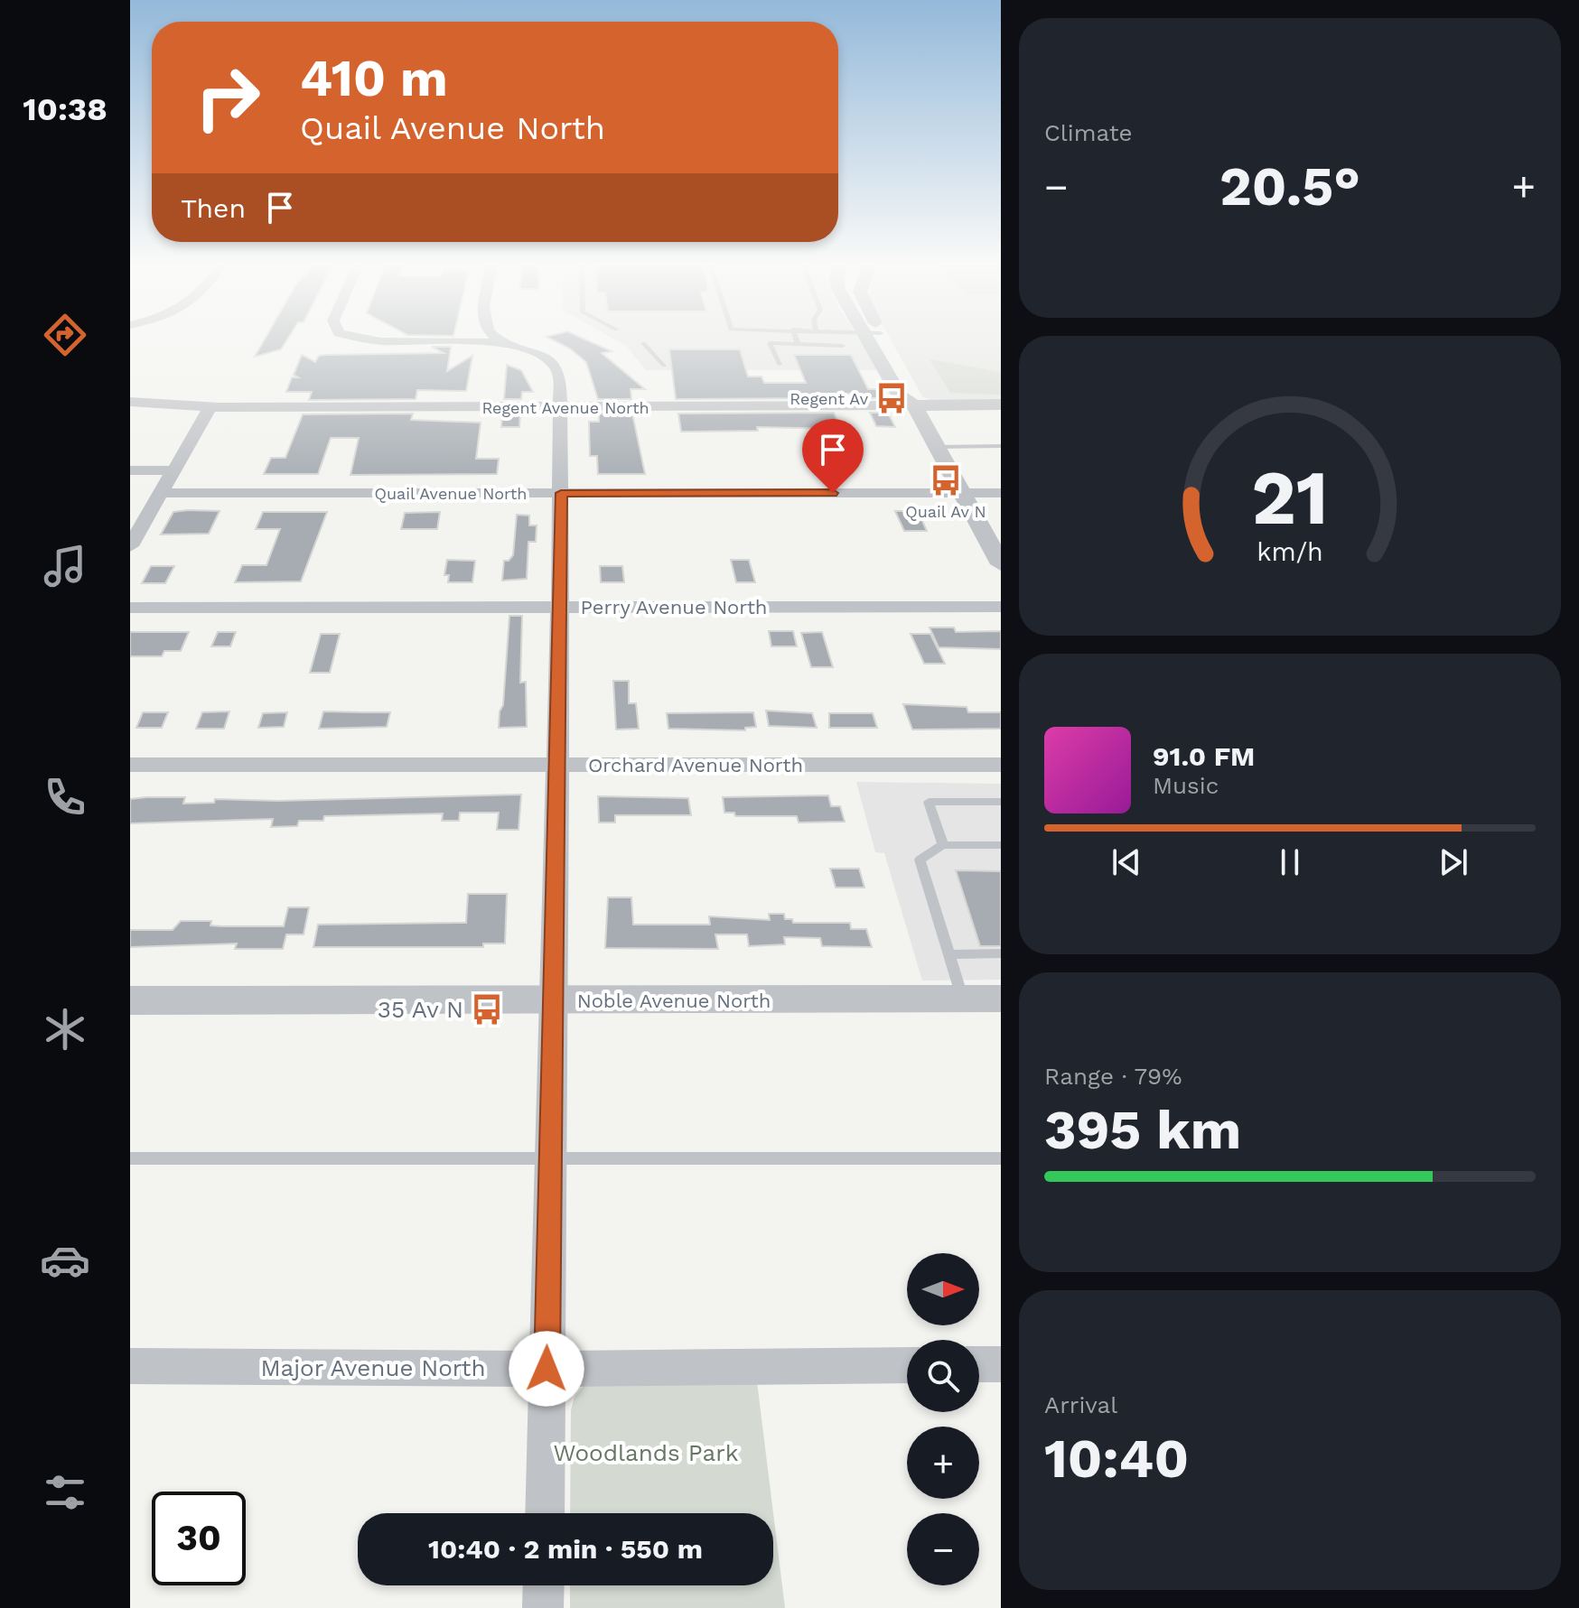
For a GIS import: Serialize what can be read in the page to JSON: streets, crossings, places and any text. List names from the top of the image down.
{
  "streets": {
    "street": [
      "Regent Avenue North",
      "Quail Avenue North",
      "Perry Avenue North",
      "Orchard Avenue North",
      "Noble Avenue North",
      "Major Avenue North"
    ]
  },
  "parks": ["Woodlands Park"],
  "places": {
    "bus stop": ["Regent Av", "Quail Av N", "35 Av N"]
  },
  "north": "right",
  "page": {
    "tabs": "10:38",
    "tile": [
      "Climate",
      ["Range · 79%", "395 km"],
      ["Arrival", "10:40"]
    ],
    "turn": ["410 m", "Quail Avenue North"],
    "heat": ["−", "20.5°", "+"],
    "then": "Then",
    "song": ["91.0 FM", "Music"],
    "map_buttons": ["+", "−"],
    "limit": "30",
    "trip": "10:40 · 2 min · 550 m",
    "gauge": ["21", "km/h"]
  }
}
